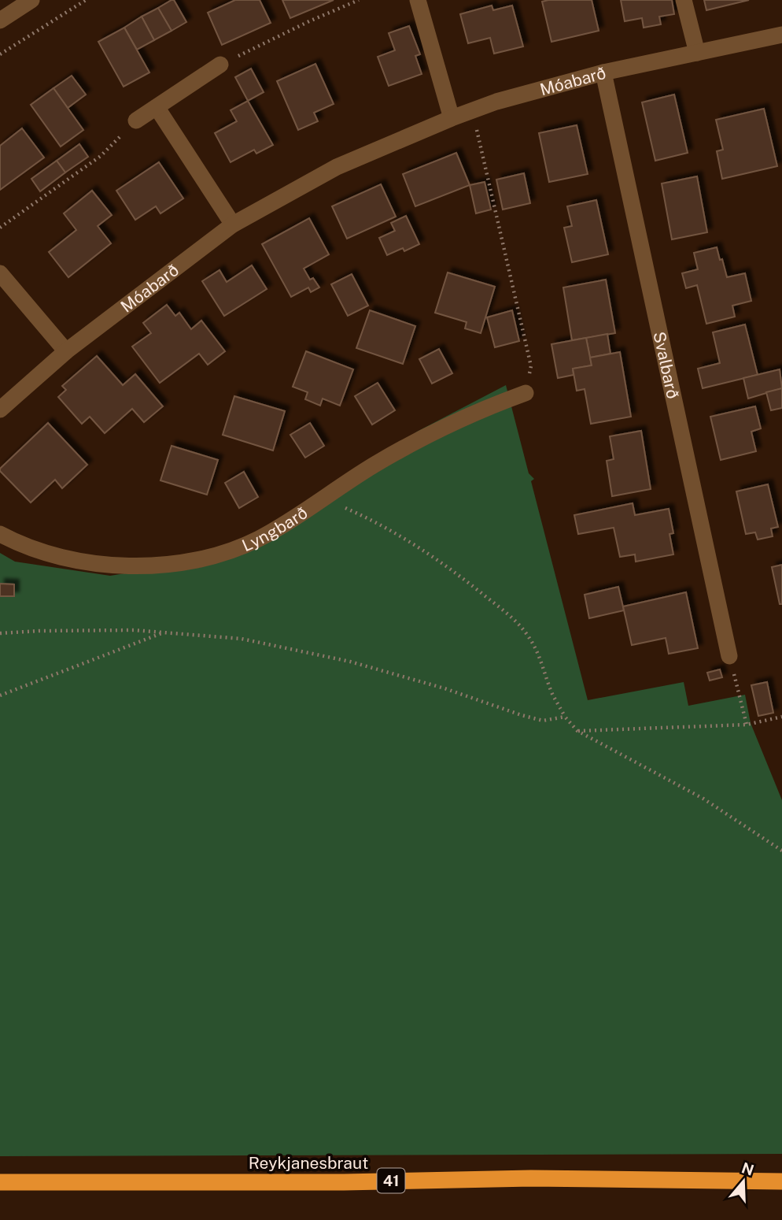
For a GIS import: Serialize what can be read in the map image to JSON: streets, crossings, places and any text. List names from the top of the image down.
{
  "streets": {
    "highway": ["Reykjanesbraut", "41"],
    "street": ["Móabarð", "Svalbarð", "Lyngbarð"]
  },
  "crossings": [
    ["Móabarð", "Svalbarð"]
  ],
  "north": "top"
}
